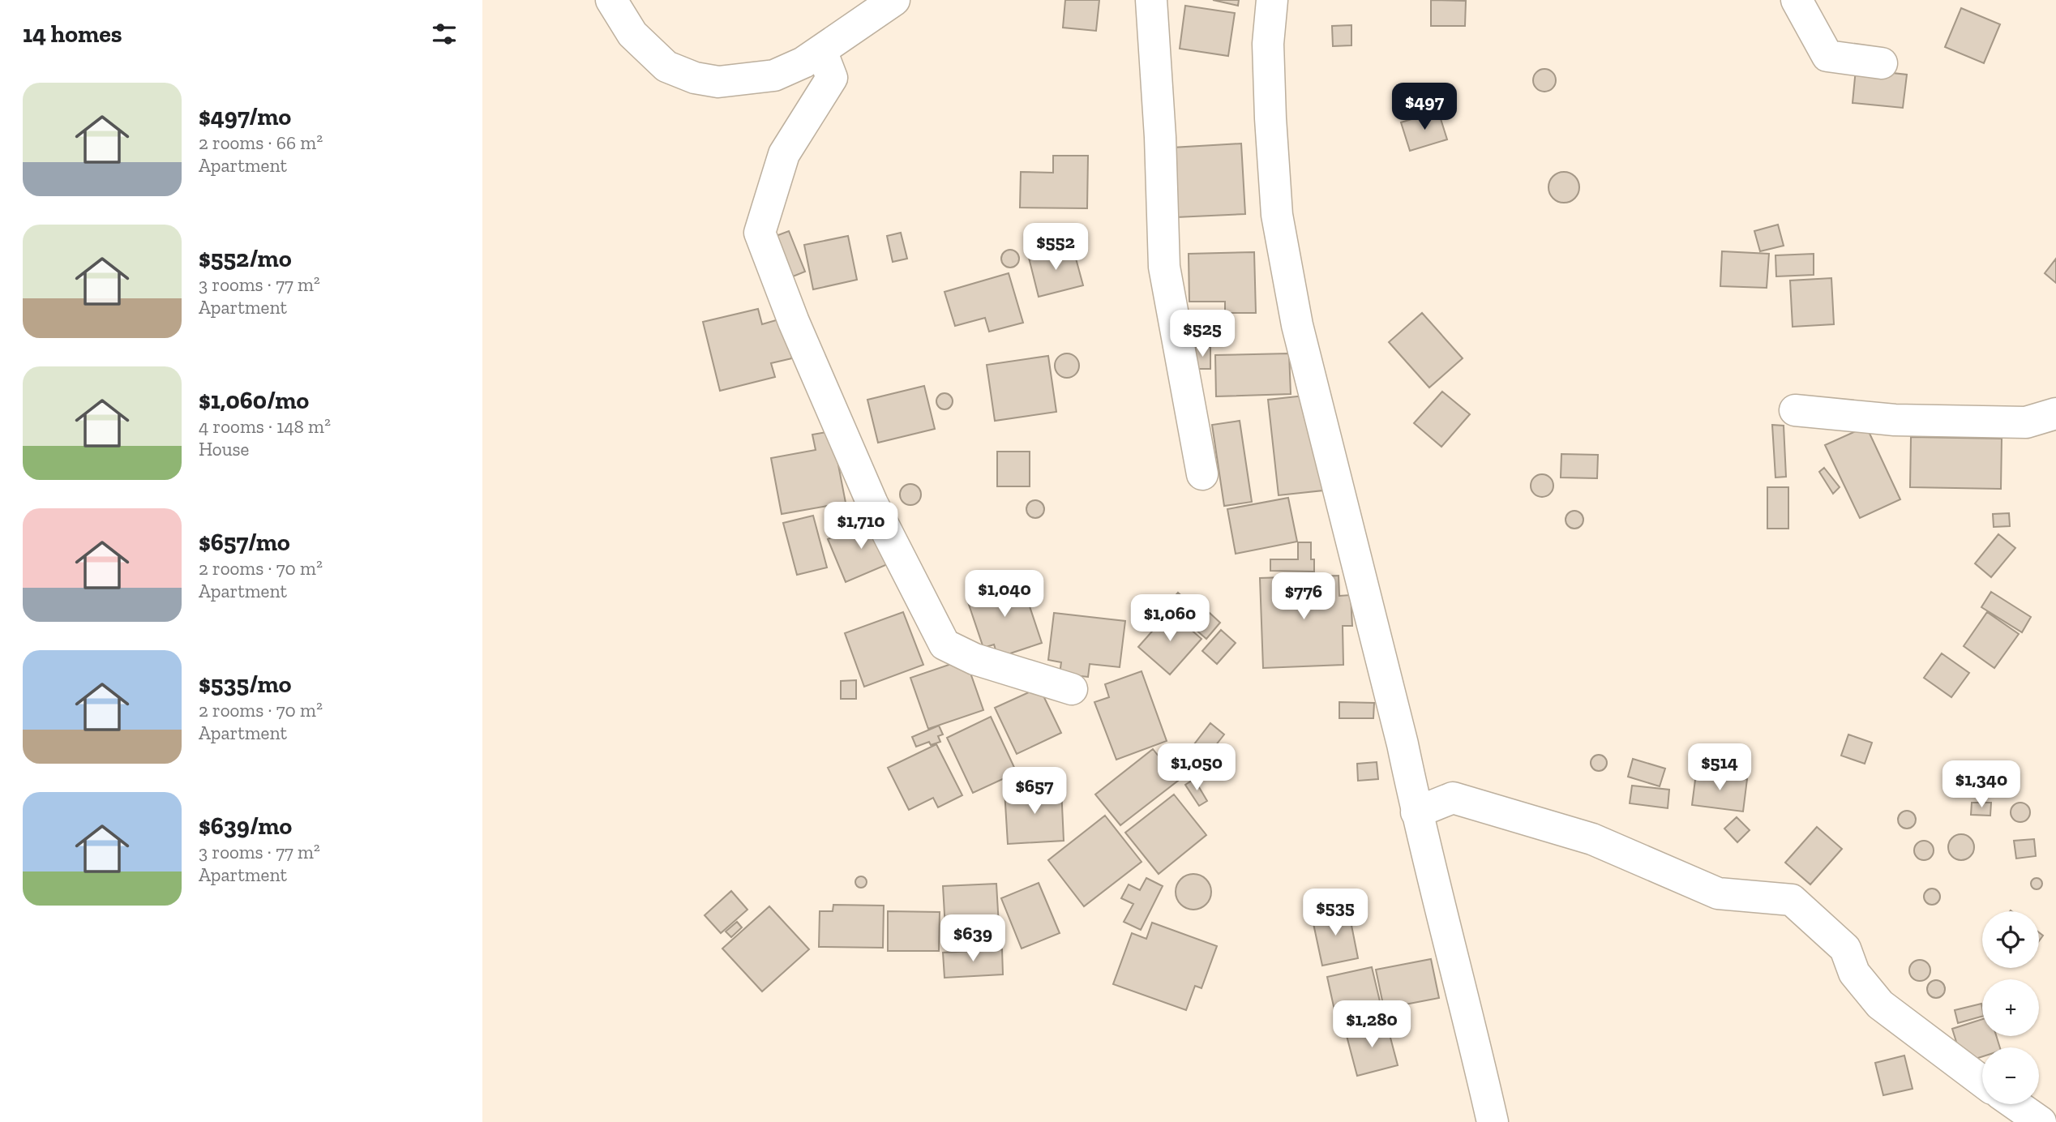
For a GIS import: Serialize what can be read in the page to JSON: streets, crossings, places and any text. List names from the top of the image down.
{
  "page": {
    "heading": "14 homes",
    "list": [
      {
        "name": "$497/mo",
        "note": "2 rooms · 66 m² · Apartment"
      },
      {
        "name": "$552/mo",
        "note": "3 rooms · 77 m² · Apartment"
      },
      {
        "name": "$1,060/mo",
        "note": "4 rooms · 148 m² · House"
      },
      {
        "name": "$657/mo",
        "note": "2 rooms · 70 m² · Apartment"
      },
      {
        "name": "$535/mo",
        "note": "2 rooms · 70 m² · Apartment"
      },
      {
        "name": "$639/mo",
        "note": "3 rooms · 77 m² · Apartment"
      }
    ],
    "price": [
      "$497",
      "$552",
      "$525",
      "$1,710",
      "$1,040",
      "$776",
      "$1,060",
      "$1,050",
      "$514",
      "$1,340",
      "$657",
      "$535",
      "$639",
      "$1,280"
    ],
    "map_buttons": ["+", "−"]
  }
}
